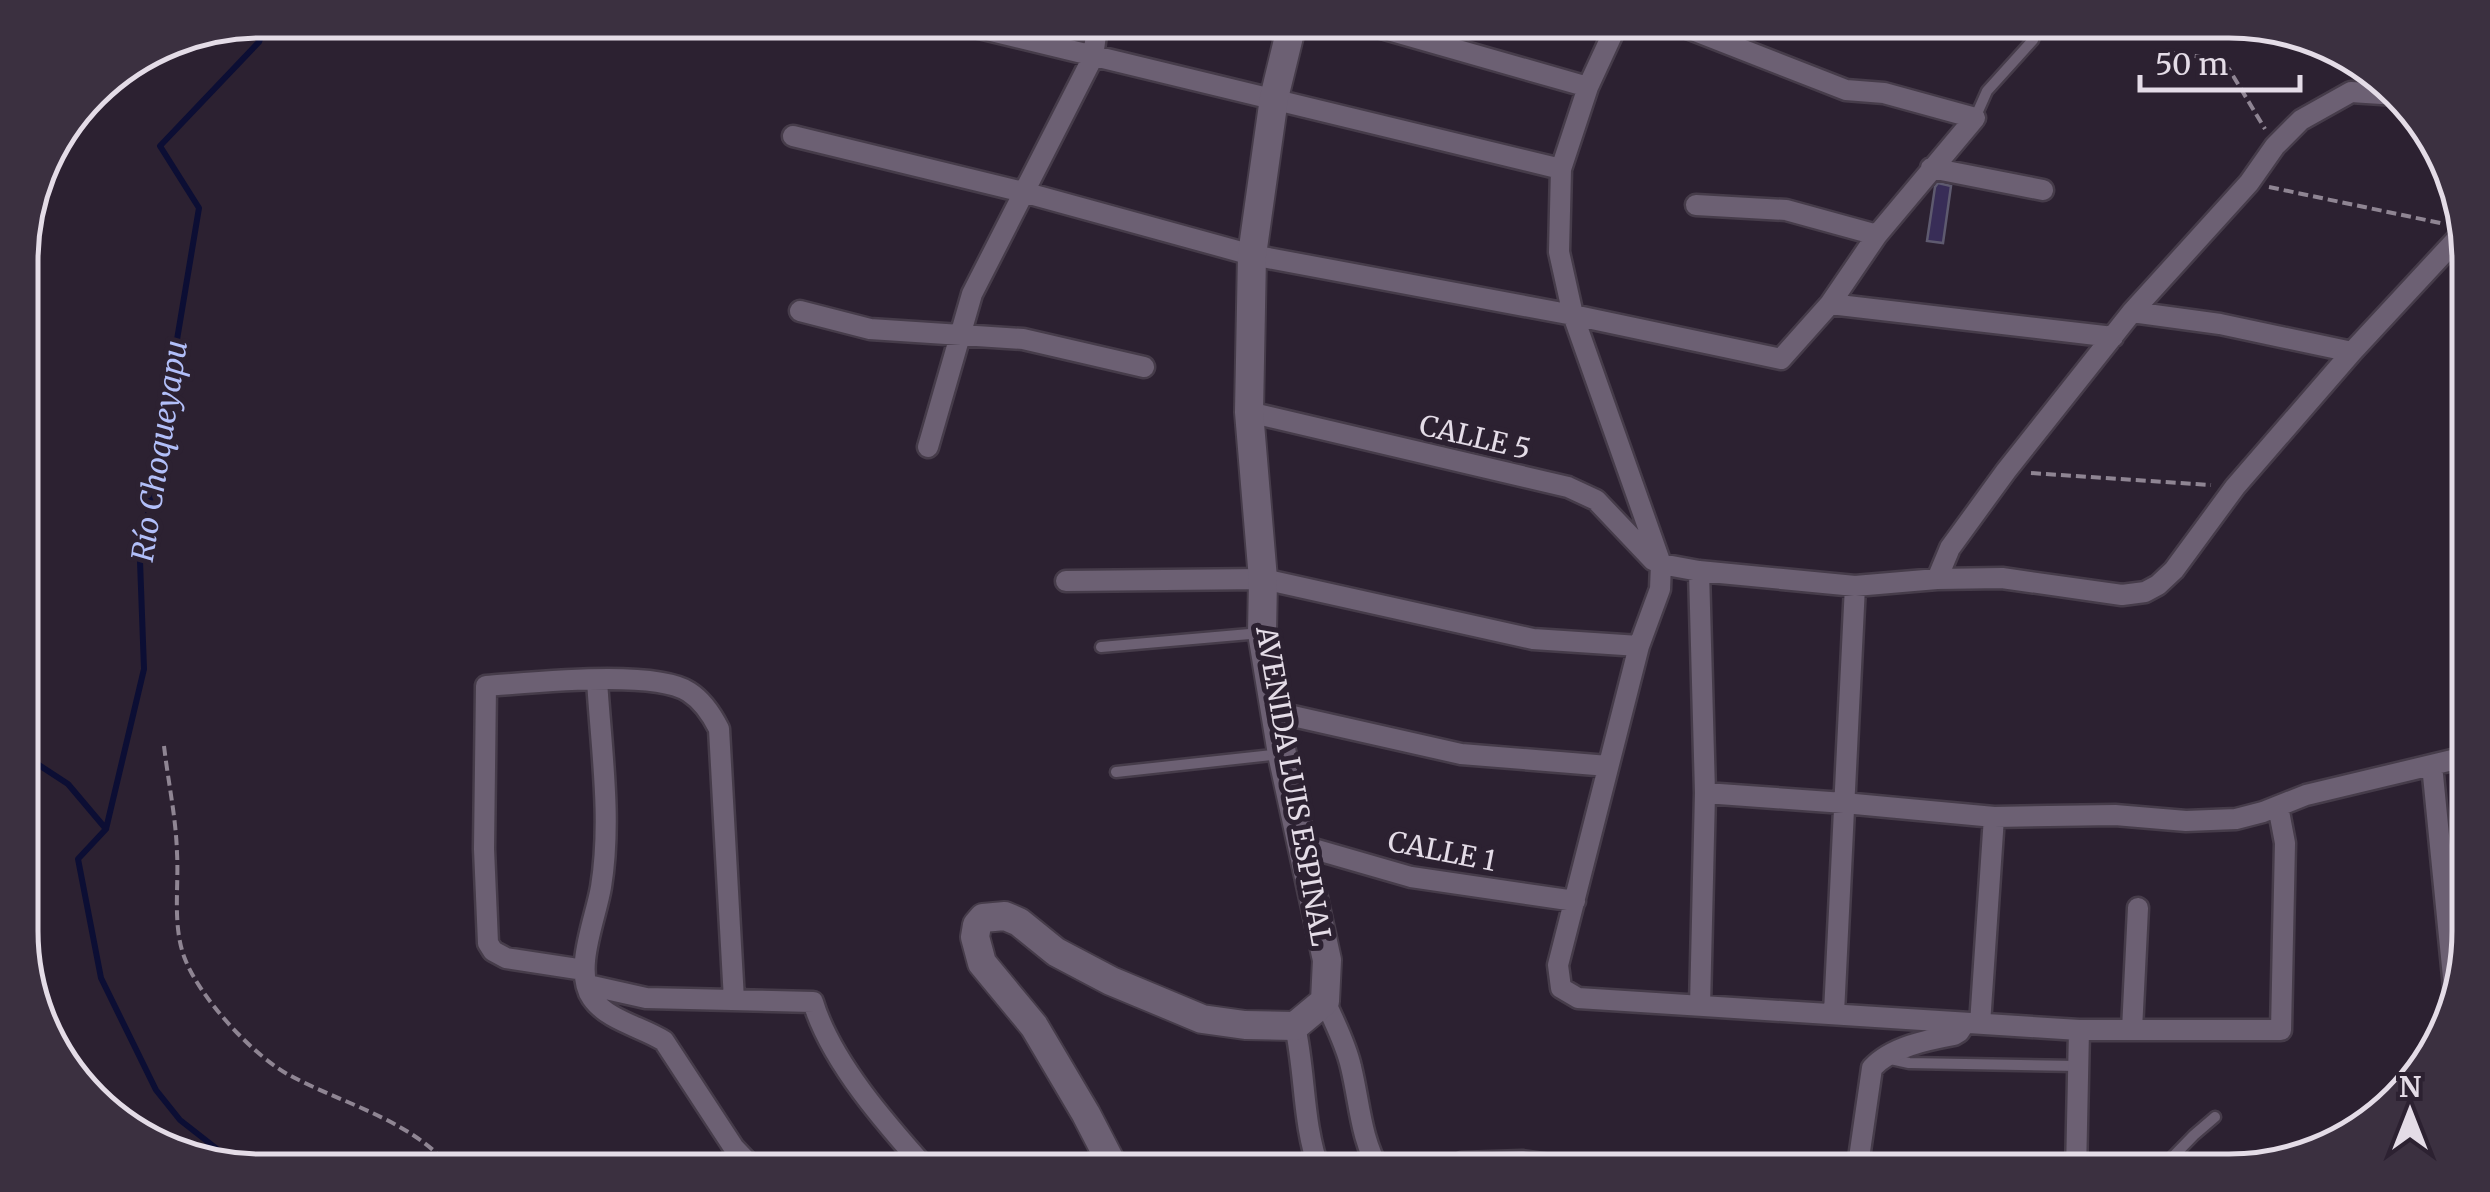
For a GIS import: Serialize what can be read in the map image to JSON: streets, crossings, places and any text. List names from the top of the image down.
{
  "streets": {
    "street": ["CALLE 5", "AVENIDA LUIS ESPINAL", "CALLE 1"]
  },
  "crossings": [
    ["CALLE 5", "AVENIDA LUIS ESPINAL"],
    ["AVENIDA LUIS ESPINAL", "CALLE 1"]
  ],
  "water": ["Río Choqueyapu"],
  "scale_bar": "50 m",
  "north": "top"
}
